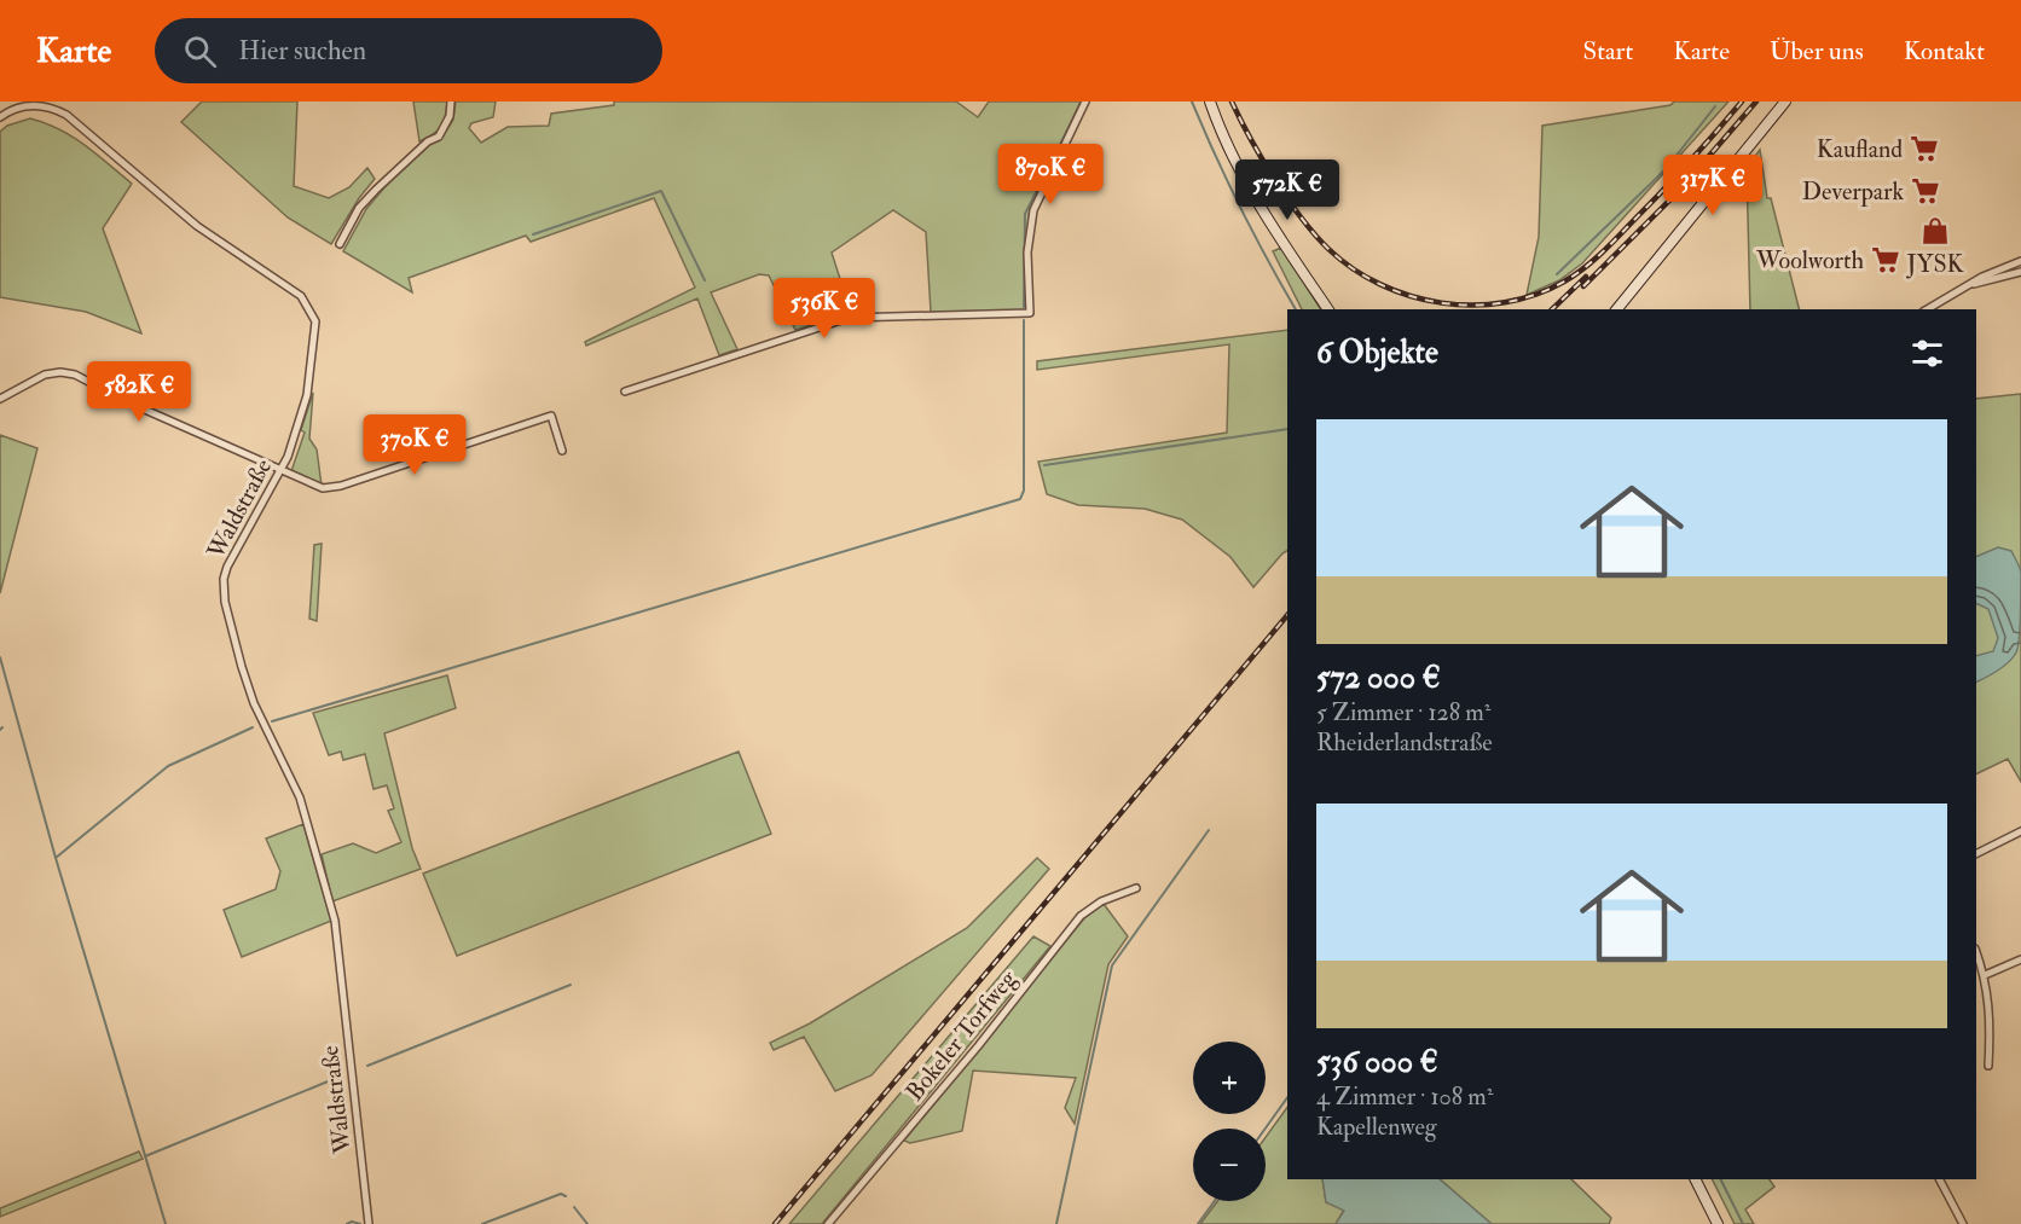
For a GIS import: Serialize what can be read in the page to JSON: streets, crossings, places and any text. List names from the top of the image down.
{
  "streets": {
    "street": ["Waldstraße", "Bokeler Torfweg"]
  },
  "places": {
    "supermarket": ["Kaufland", "Deverpark", "Woolworth"],
    "shop": ["JYSK"]
  },
  "page": {
    "header": "Karte",
    "search": "Hier suchen",
    "nav": [
      "Start",
      "Karte",
      "Über uns",
      "Kontakt"
    ],
    "price": [
      "870K €",
      "317K €",
      "572K €",
      "536K €",
      "582K €",
      "370K €"
    ],
    "heading": "6 Objekte",
    "list": [
      {
        "name": "572 000 €",
        "note": "5 Zimmer · 128 m² · Rheiderlandstraße"
      },
      {
        "name": "536 000 €",
        "note": "4 Zimmer · 108 m² · Kapellenweg"
      }
    ],
    "map_buttons": ["+", "−"]
  }
}
